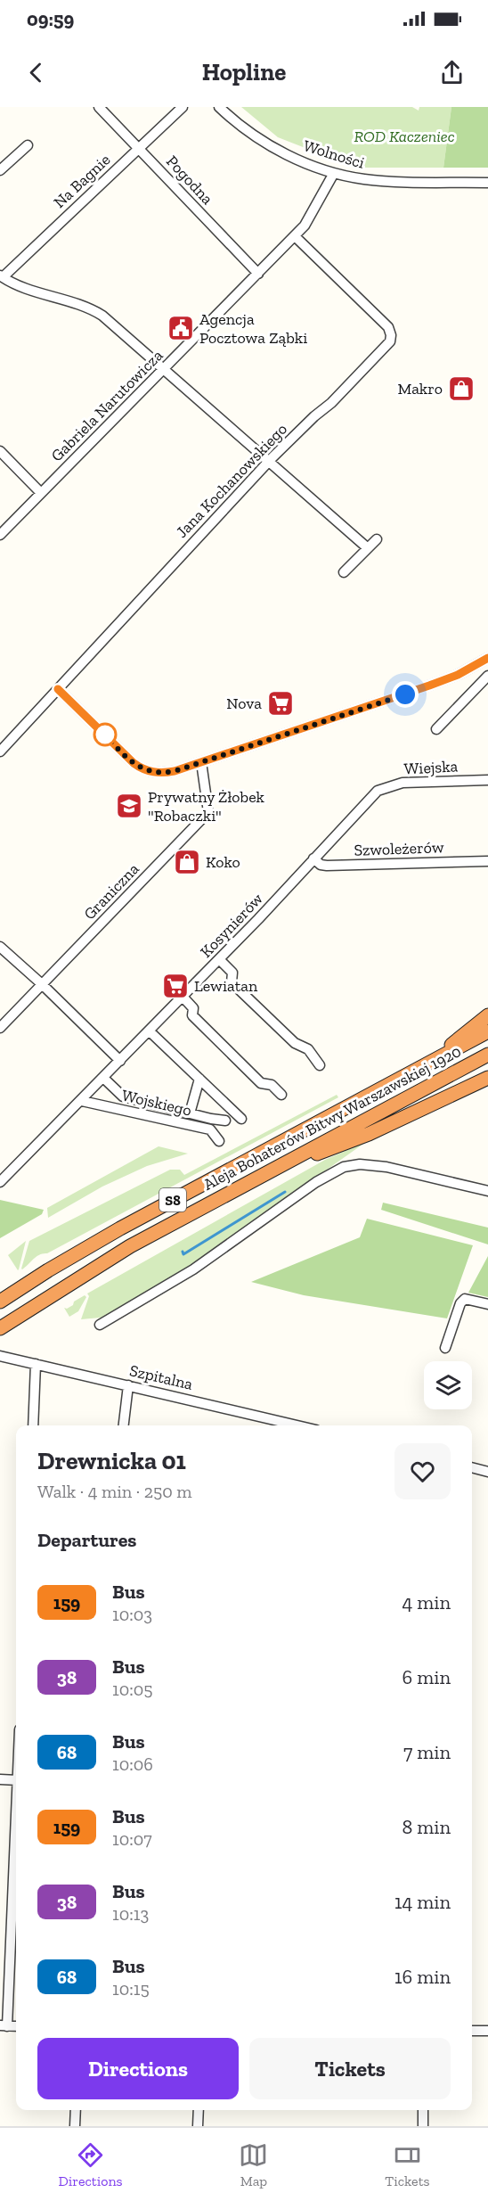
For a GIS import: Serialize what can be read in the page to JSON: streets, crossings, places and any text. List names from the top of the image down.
{
  "streets": {
    "highway": ["Aleja Bohaterów Bitwy Warszawskiej 1920", "S8"],
    "street": [
      "Wolności",
      "Pogodna",
      "Na Bagnie",
      "Gabriela Narutowicza",
      "Jana Kochanowskiego",
      "Wiejska",
      "Szwoleżerów",
      "Graniczna",
      "Kosynierów",
      "Wojskiego",
      "Szpitalna"
    ]
  },
  "crossings": [
    ["Wolności", "Gabriela Narutowicza"],
    ["Pogodna", "Na Bagnie"],
    ["Pogodna", "Gabriela Narutowicza"],
    ["Gabriela Narutowicza", "Jana Kochanowskiego"],
    ["Wiejska", "Kosynierów"],
    ["Szwoleżerów", "Kosynierów"],
    ["Kosynierów", "Wojskiego"]
  ],
  "parks": ["ROD Kaczeniec"],
  "places": {
    "public building": ["Agencja Pocztowa Ząbki"],
    "shop": ["Makro", "Koko"],
    "supermarket": ["Nova", "Lewiatan"],
    "school or university": ["Prywatny Żłobek \"Robaczki\""]
  },
  "lines": ["bus line 159"],
  "page": {
    "status": "09:59",
    "header": "Hopline",
    "heading": [
      ["Drewnicka 01", "Walk · 4 min · 250 m"],
      "Departures"
    ],
    "list": [
      {
        "mark": "159",
        "name": "Bus",
        "note": "10:03",
        "value": "4 min"
      },
      {
        "mark": "38",
        "name": "Bus",
        "note": "10:05",
        "value": "6 min"
      },
      {
        "mark": "68",
        "name": "Bus",
        "note": "10:06",
        "value": "7 min"
      },
      {
        "mark": "159",
        "name": "Bus",
        "note": "10:07",
        "value": "8 min"
      },
      {
        "mark": "38",
        "name": "Bus",
        "note": "10:13",
        "value": "14 min"
      },
      {
        "mark": "68",
        "name": "Bus",
        "note": "10:15",
        "value": "16 min"
      }
    ],
    "buttons": ["Directions", "Tickets"],
    "tabs": ["Directions", "Map", "Tickets"]
  }
}
